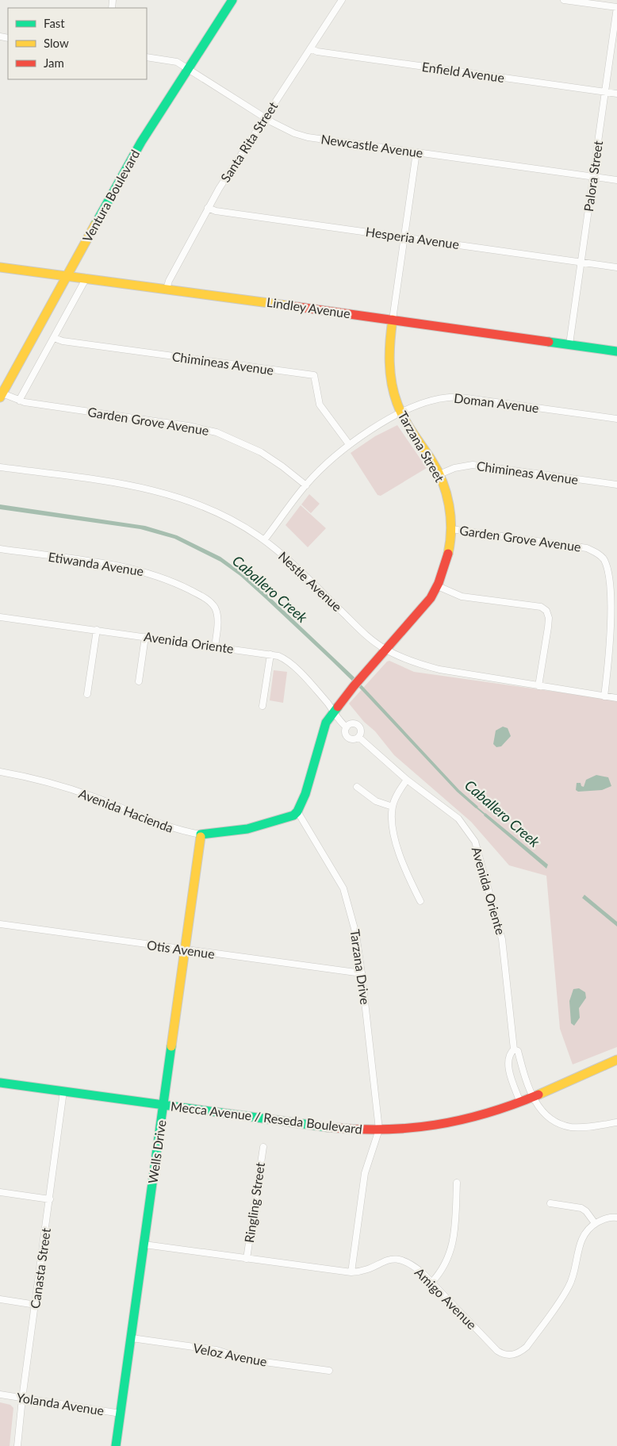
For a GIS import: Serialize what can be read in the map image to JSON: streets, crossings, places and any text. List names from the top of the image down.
{
  "streets": {
    "main road": [
      "Ventura Boulevard",
      "Lindley Avenue",
      "Tarzana Street",
      "Avenida Hacienda",
      "Mecca Avenue / Reseda Boulevard",
      "Wells Drive"
    ],
    "street": [
      "Enfield Avenue",
      "Santa Rita Street",
      "Newcastle Avenue",
      "Palora Street",
      "Hesperia Avenue",
      "Chimineas Avenue",
      "Doman Avenue",
      "Garden Grove Avenue",
      "Etiwanda Avenue",
      "Nestle Avenue",
      "Avenida Oriente",
      "Otis Avenue",
      "Tarzana Drive",
      "Ringling Street",
      "Canasta Street",
      "Amigo Avenue",
      "Veloz Avenue",
      "Yolanda Avenue"
    ]
  },
  "crossings": [
    ["Enfield Avenue", "Santa Rita Street"],
    ["Enfield Avenue", "Palora Street"],
    ["Santa Rita Street", "Newcastle Avenue"],
    ["Santa Rita Street", "Hesperia Avenue"],
    ["Santa Rita Street", "Lindley Avenue"],
    ["Newcastle Avenue", "Palora Street"],
    ["Newcastle Avenue", "Ventura Boulevard"],
    ["Newcastle Avenue", "Tarzana Street"],
    ["Palora Street", "Hesperia Avenue"],
    ["Palora Street", "Lindley Avenue"],
    ["Ventura Boulevard", "Lindley Avenue"],
    ["Ventura Boulevard", "Garden Grove Avenue"],
    ["Hesperia Avenue", "Tarzana Street"],
    ["Lindley Avenue", "Tarzana Street"],
    ["Chimineas Avenue", "Doman Avenue"],
    ["Chimineas Avenue", "Tarzana Street"],
    ["Doman Avenue", "Garden Grove Avenue"],
    ["Doman Avenue", "Tarzana Street"],
    ["Doman Avenue", "Nestle Avenue"],
    ["Garden Grove Avenue", "Tarzana Street"],
    ["Garden Grove Avenue", "Nestle Avenue"],
    ["Tarzana Street", "Nestle Avenue"],
    ["Tarzana Street", "Avenida Oriente"],
    ["Etiwanda Avenue", "Avenida Oriente"],
    ["Avenida Oriente", "Mecca Avenue / Reseda Boulevard"],
    ["Avenida Hacienda", "Tarzana Drive"],
    ["Avenida Hacienda", "Wells Drive"],
    ["Otis Avenue", "Tarzana Drive"],
    ["Otis Avenue", "Wells Drive"],
    ["Tarzana Drive", "Mecca Avenue / Reseda Boulevard"],
    ["Tarzana Drive", "Amigo Avenue"],
    ["Mecca Avenue / Reseda Boulevard", "Wells Drive"],
    ["Mecca Avenue / Reseda Boulevard", "Canasta Street"],
    ["Wells Drive", "Amigo Avenue"],
    ["Wells Drive", "Veloz Avenue"],
    ["Wells Drive", "Yolanda Avenue"],
    ["Ringling Street", "Amigo Avenue"],
    ["Canasta Street", "Yolanda Avenue"]
  ],
  "water": ["Caballero Creek"],
  "legend": ["Fast", "Slow", "Jam"]
}
